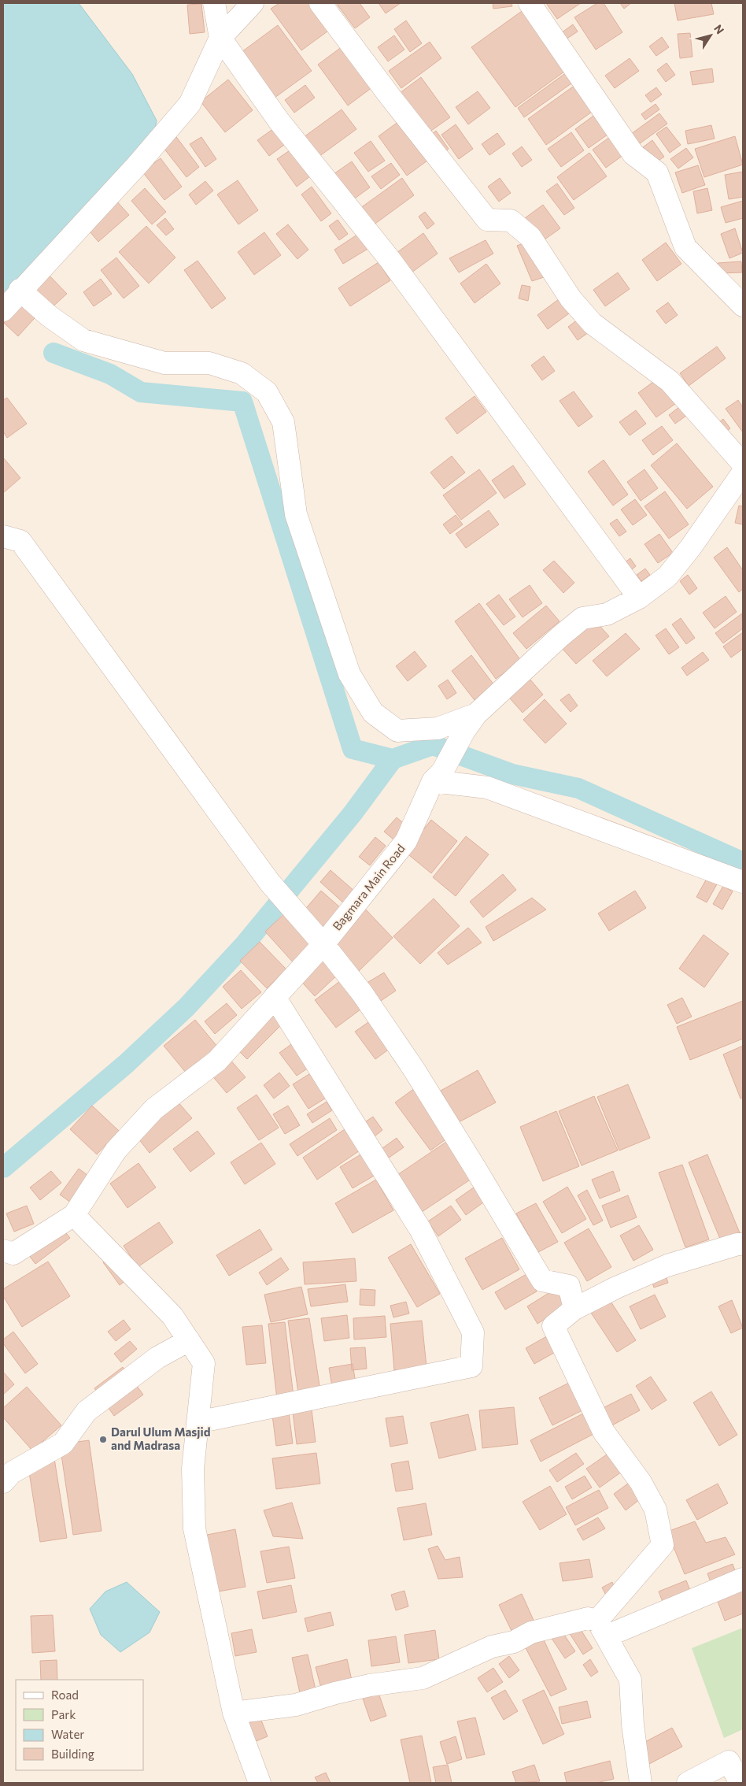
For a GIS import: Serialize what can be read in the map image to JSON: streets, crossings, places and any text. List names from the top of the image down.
{
  "streets": {
    "street": ["Bagmara Main Road"]
  },
  "places": ["Darul Ulum Masjid and Madrasa"],
  "legend": [
    "Road",
    "Park",
    "Water",
    "Building"
  ],
  "north": "top right"
}
